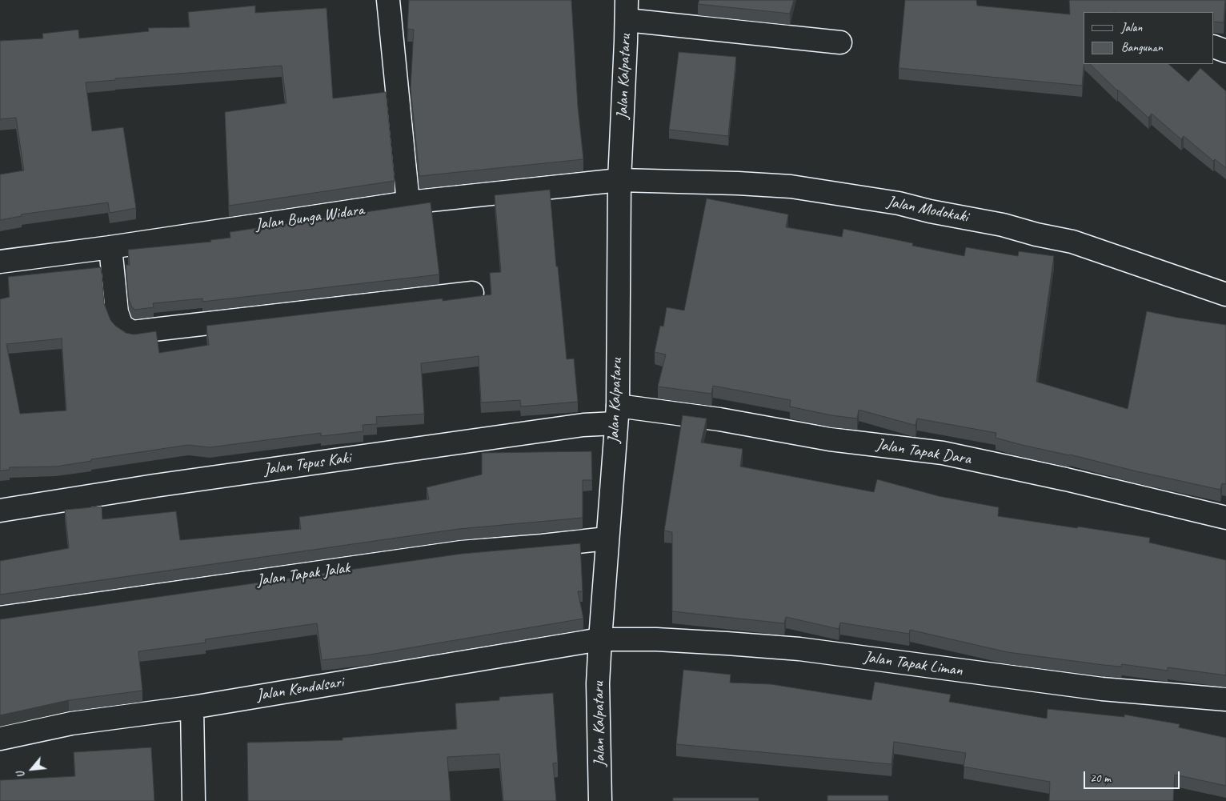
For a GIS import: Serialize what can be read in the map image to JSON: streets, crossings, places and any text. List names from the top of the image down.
{
  "streets": {
    "street": [
      "Jalan Kalpataru",
      "Jalan Modokaki",
      "Jalan Bunga Widara",
      "Jalan Tapak Dara",
      "Jalan Tepus Kaki",
      "Jalan Tapak Jalak",
      "Jalan Tapak Liman",
      "Jalan Kendalsari"
    ]
  },
  "crossings": [
    ["Jalan Kalpataru", "Jalan Modokaki"],
    ["Jalan Kalpataru", "Jalan Bunga Widara"],
    ["Jalan Kalpataru", "Jalan Tapak Dara"],
    ["Jalan Kalpataru", "Jalan Tepus Kaki"],
    ["Jalan Kalpataru", "Jalan Tapak Jalak"],
    ["Jalan Kalpataru", "Jalan Tapak Liman"],
    ["Jalan Kalpataru", "Jalan Kendalsari"],
    ["Jalan Modokaki", "Jalan Bunga Widara"],
    ["Jalan Tapak Dara", "Jalan Tepus Kaki"],
    ["Jalan Tapak Liman", "Jalan Kendalsari"]
  ],
  "legend": ["Jalan", "Bangunan"],
  "scale_bar": "20 m",
  "north": "bottom left"
}
